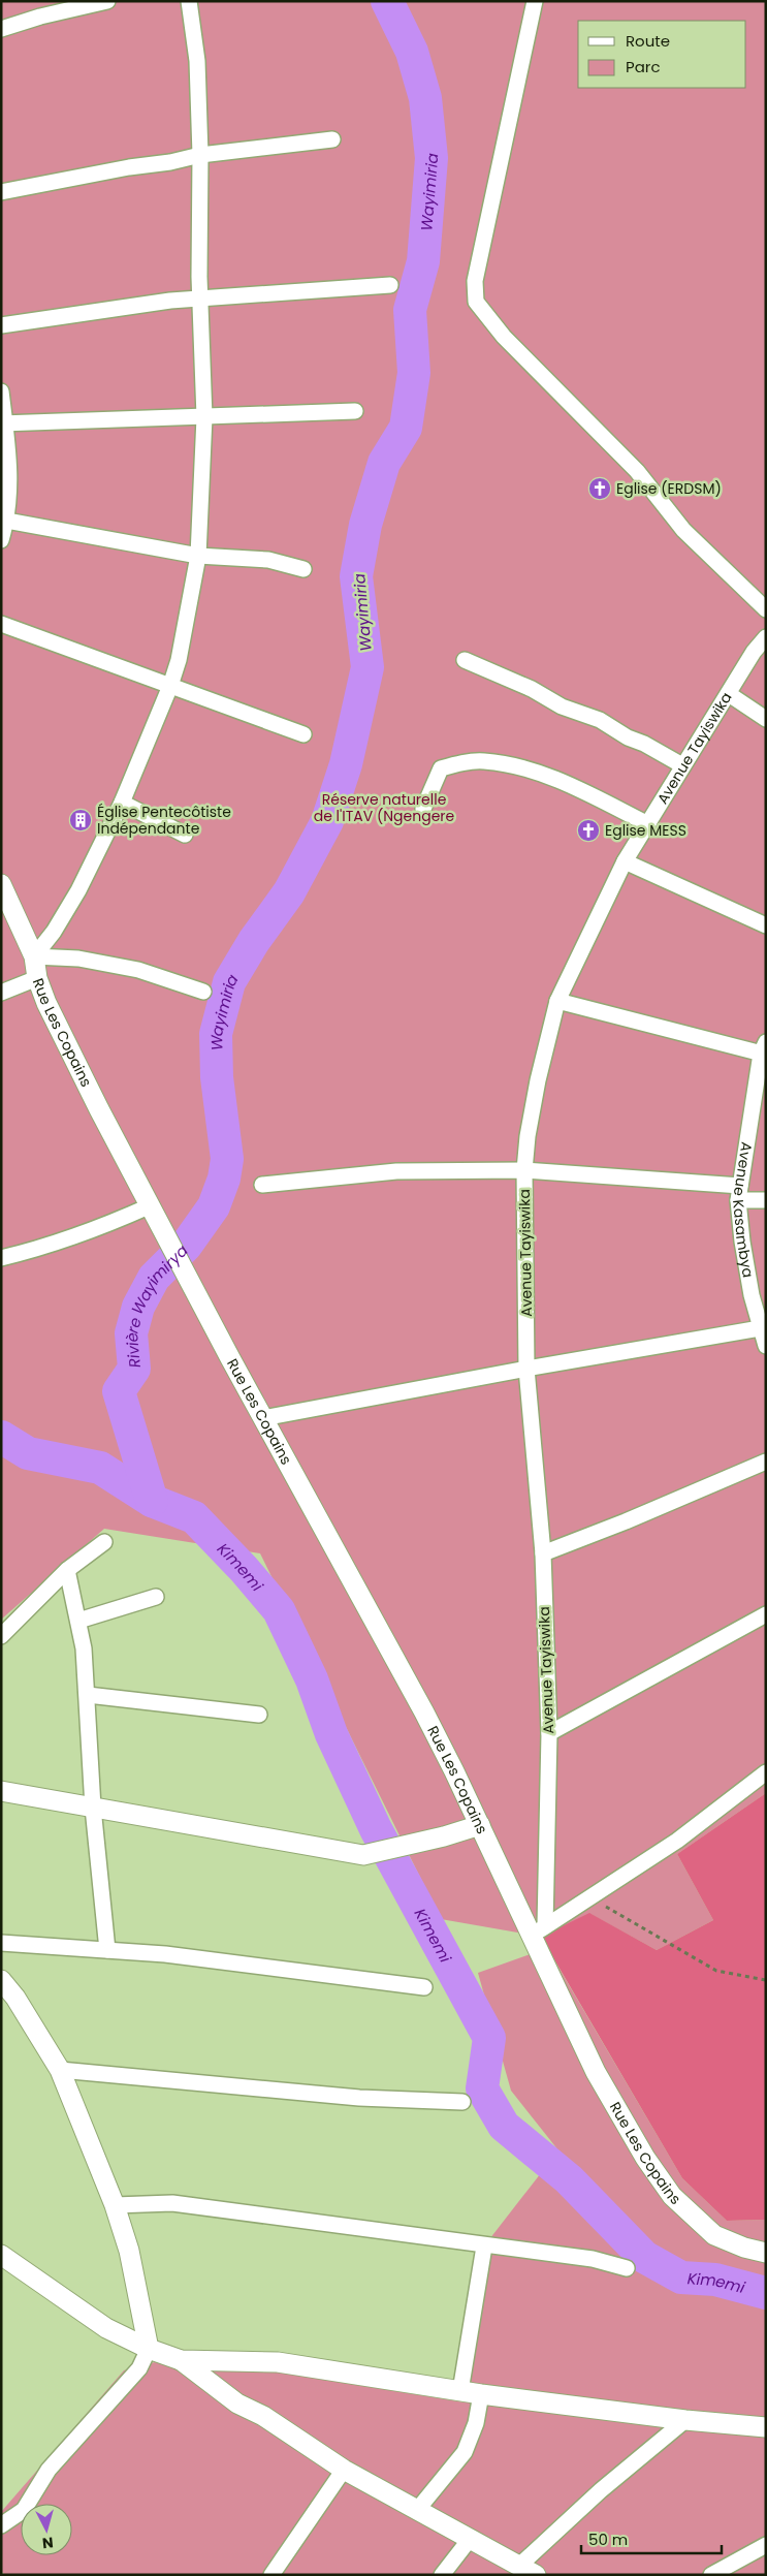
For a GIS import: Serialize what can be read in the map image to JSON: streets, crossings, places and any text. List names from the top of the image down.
{
  "streets": {
    "street": ["Avenue Tayiswika", "Rue Les Copains", "Avenue Kasambya"]
  },
  "crossings": [
    ["Avenue Tayiswika", "Rue Les Copains"]
  ],
  "water": ["Wayimiria", "Rivière Wayimirya", "Kimemi"],
  "parks": ["Réserve naturelle de l'ITAV (Ngengere"],
  "places": {
    "church": ["Eglise (ERDSM)", "Eglise MESS"],
    "building": ["Église Pentecôtiste Indépendante"]
  },
  "legend": ["Route", "Parc"],
  "scale_bar": "50 m",
  "north": "bottom"
}
